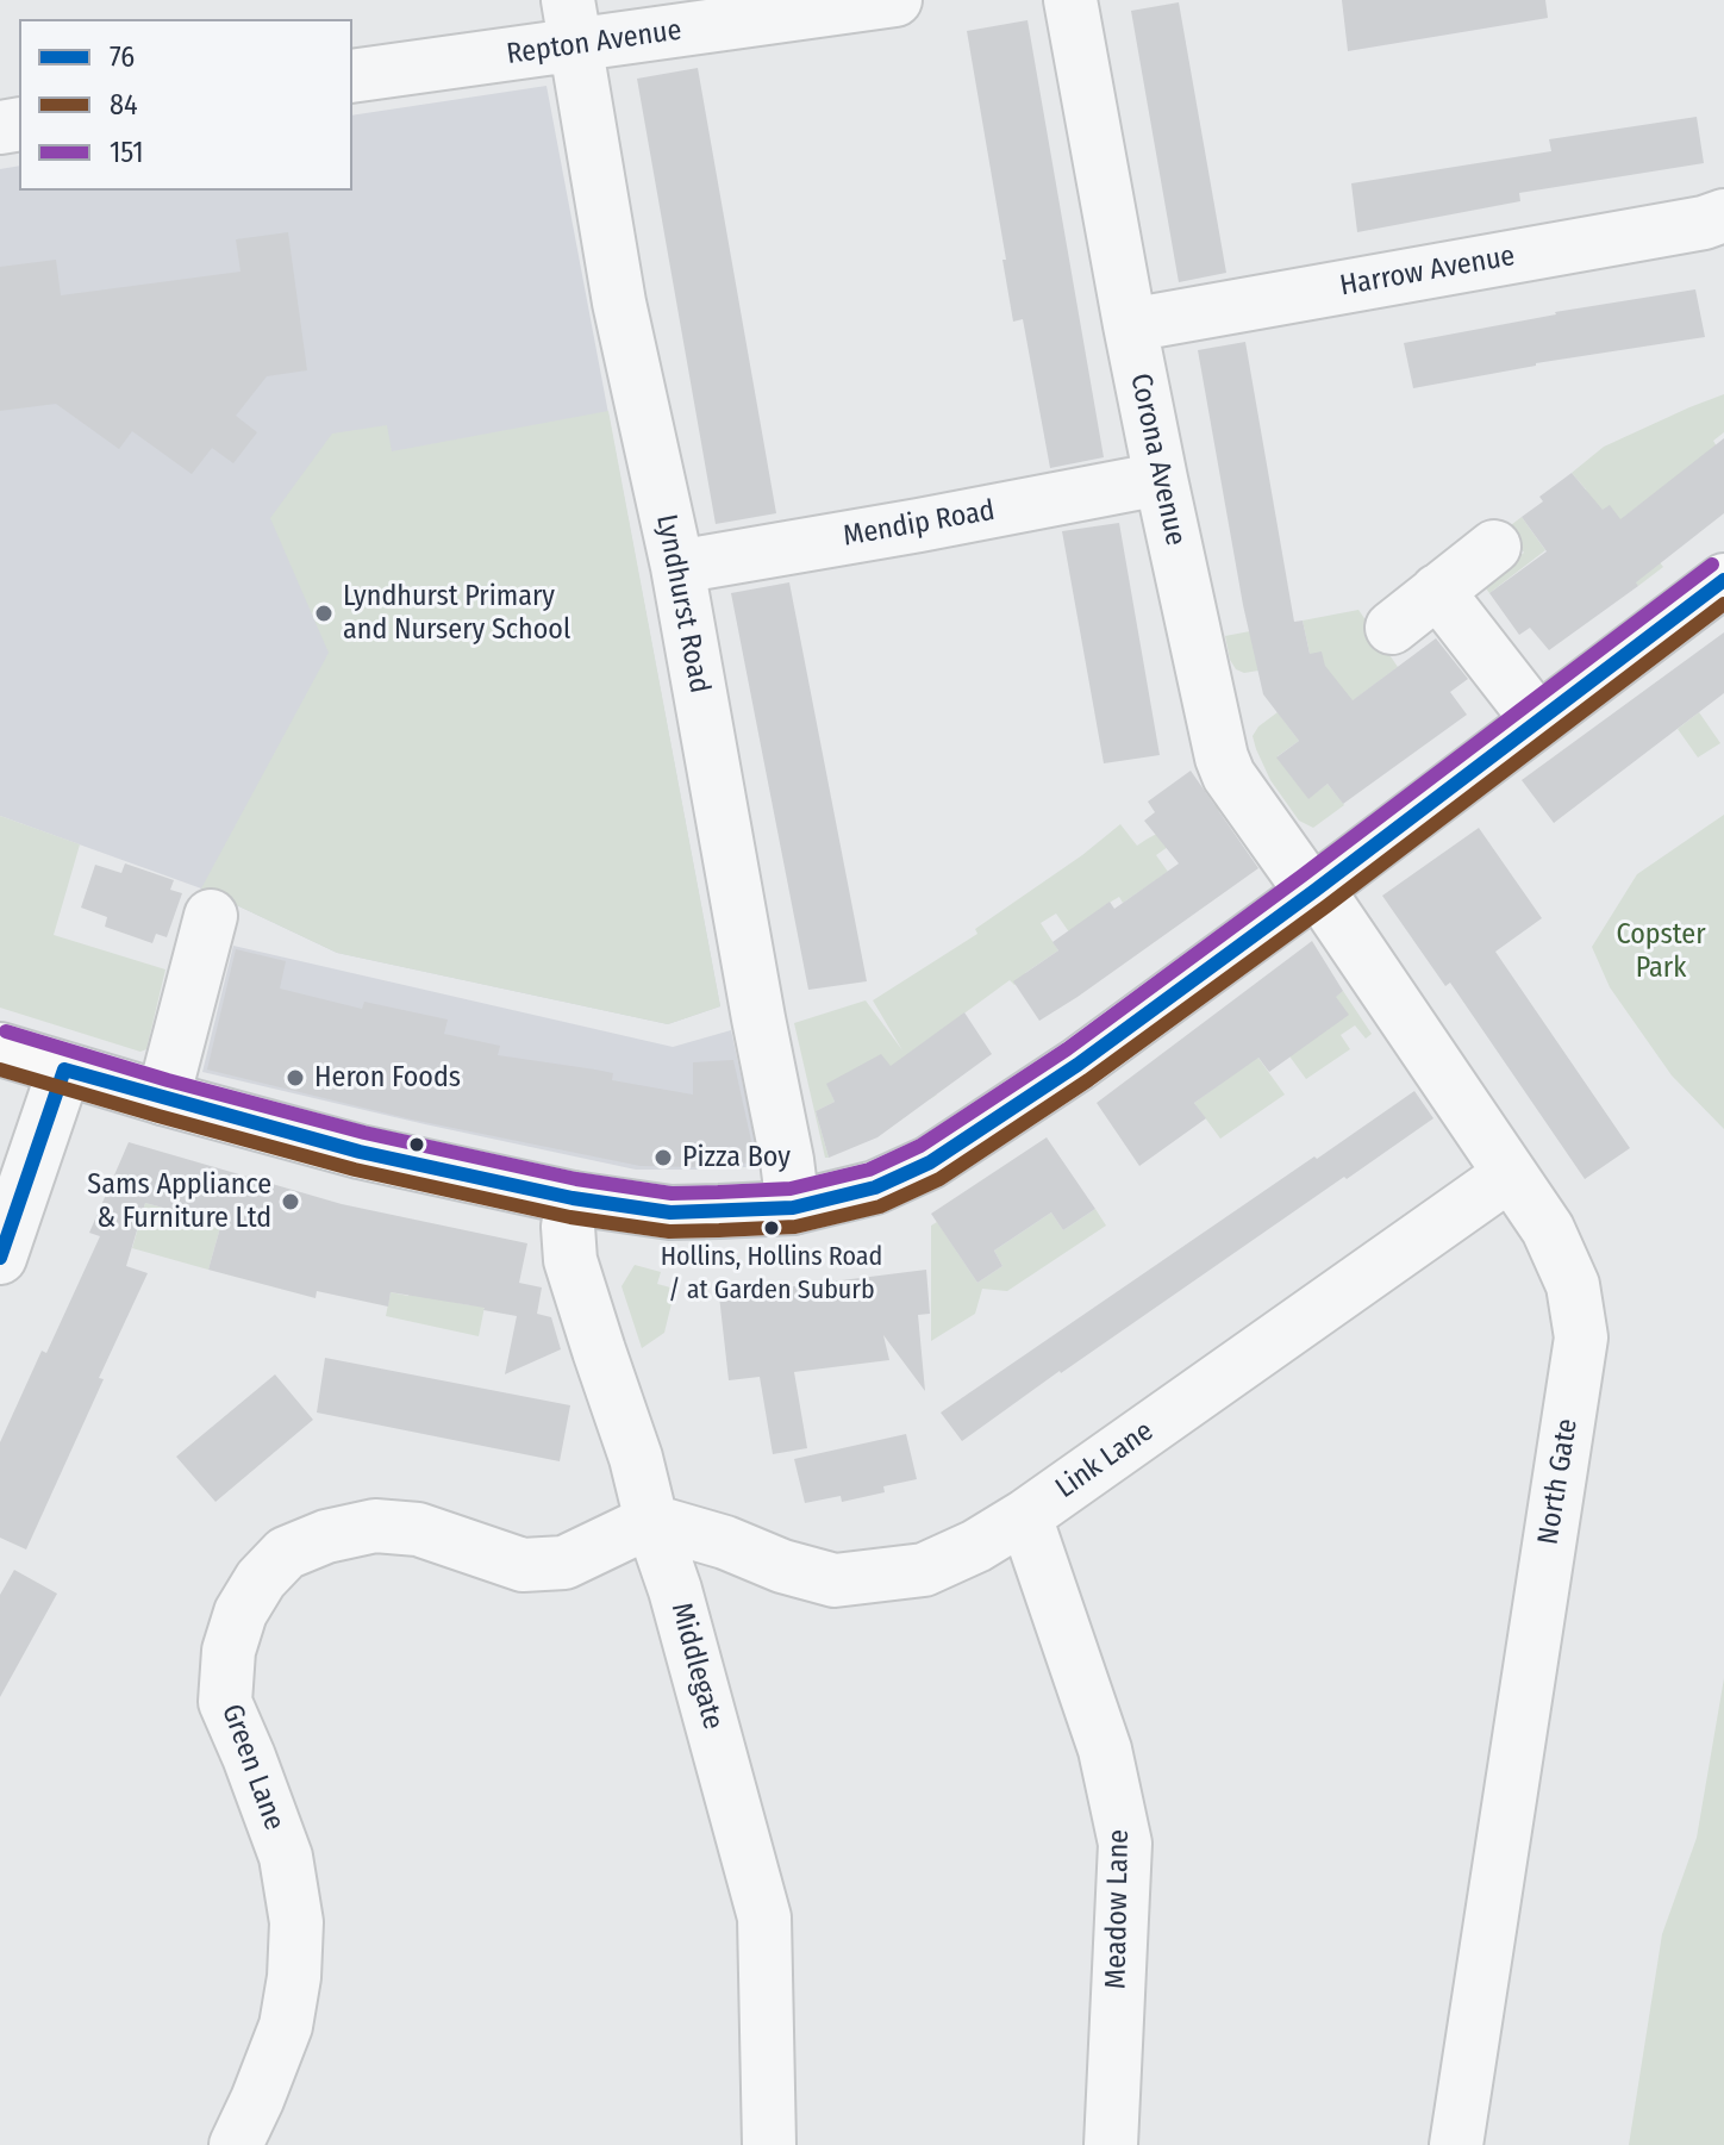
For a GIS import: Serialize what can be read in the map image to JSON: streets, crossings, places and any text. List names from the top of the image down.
{
  "streets": {
    "street": [
      "Repton Avenue",
      "Harrow Avenue",
      "Corona Avenue",
      "Mendip Road",
      "Lyndhurst Road",
      "Link Lane",
      "North Gate",
      "Middlegate",
      "Green Lane",
      "Meadow Lane"
    ]
  },
  "crossings": [
    ["Repton Avenue", "Lyndhurst Road"],
    ["Harrow Avenue", "Corona Avenue"],
    ["Corona Avenue", "Mendip Road"],
    ["Corona Avenue", "North Gate"],
    ["Mendip Road", "Lyndhurst Road"],
    ["Link Lane", "North Gate"],
    ["Link Lane", "Middlegate"],
    ["Link Lane", "Green Lane"],
    ["Link Lane", "Meadow Lane"],
    ["Middlegate", "Green Lane"]
  ],
  "parks": ["Copster Park"],
  "places": [
    "Lyndhurst Primary and Nursery School",
    "Heron Foods",
    "Pizza Boy",
    "Sams Appliance & Furniture Ltd",
    "Hollins, Hollins Road / at Garden Suburb"
  ],
  "lines": ["transit line 151", "transit line 76", "transit line 84"],
  "legend": ["76", "84", "151"]
}
